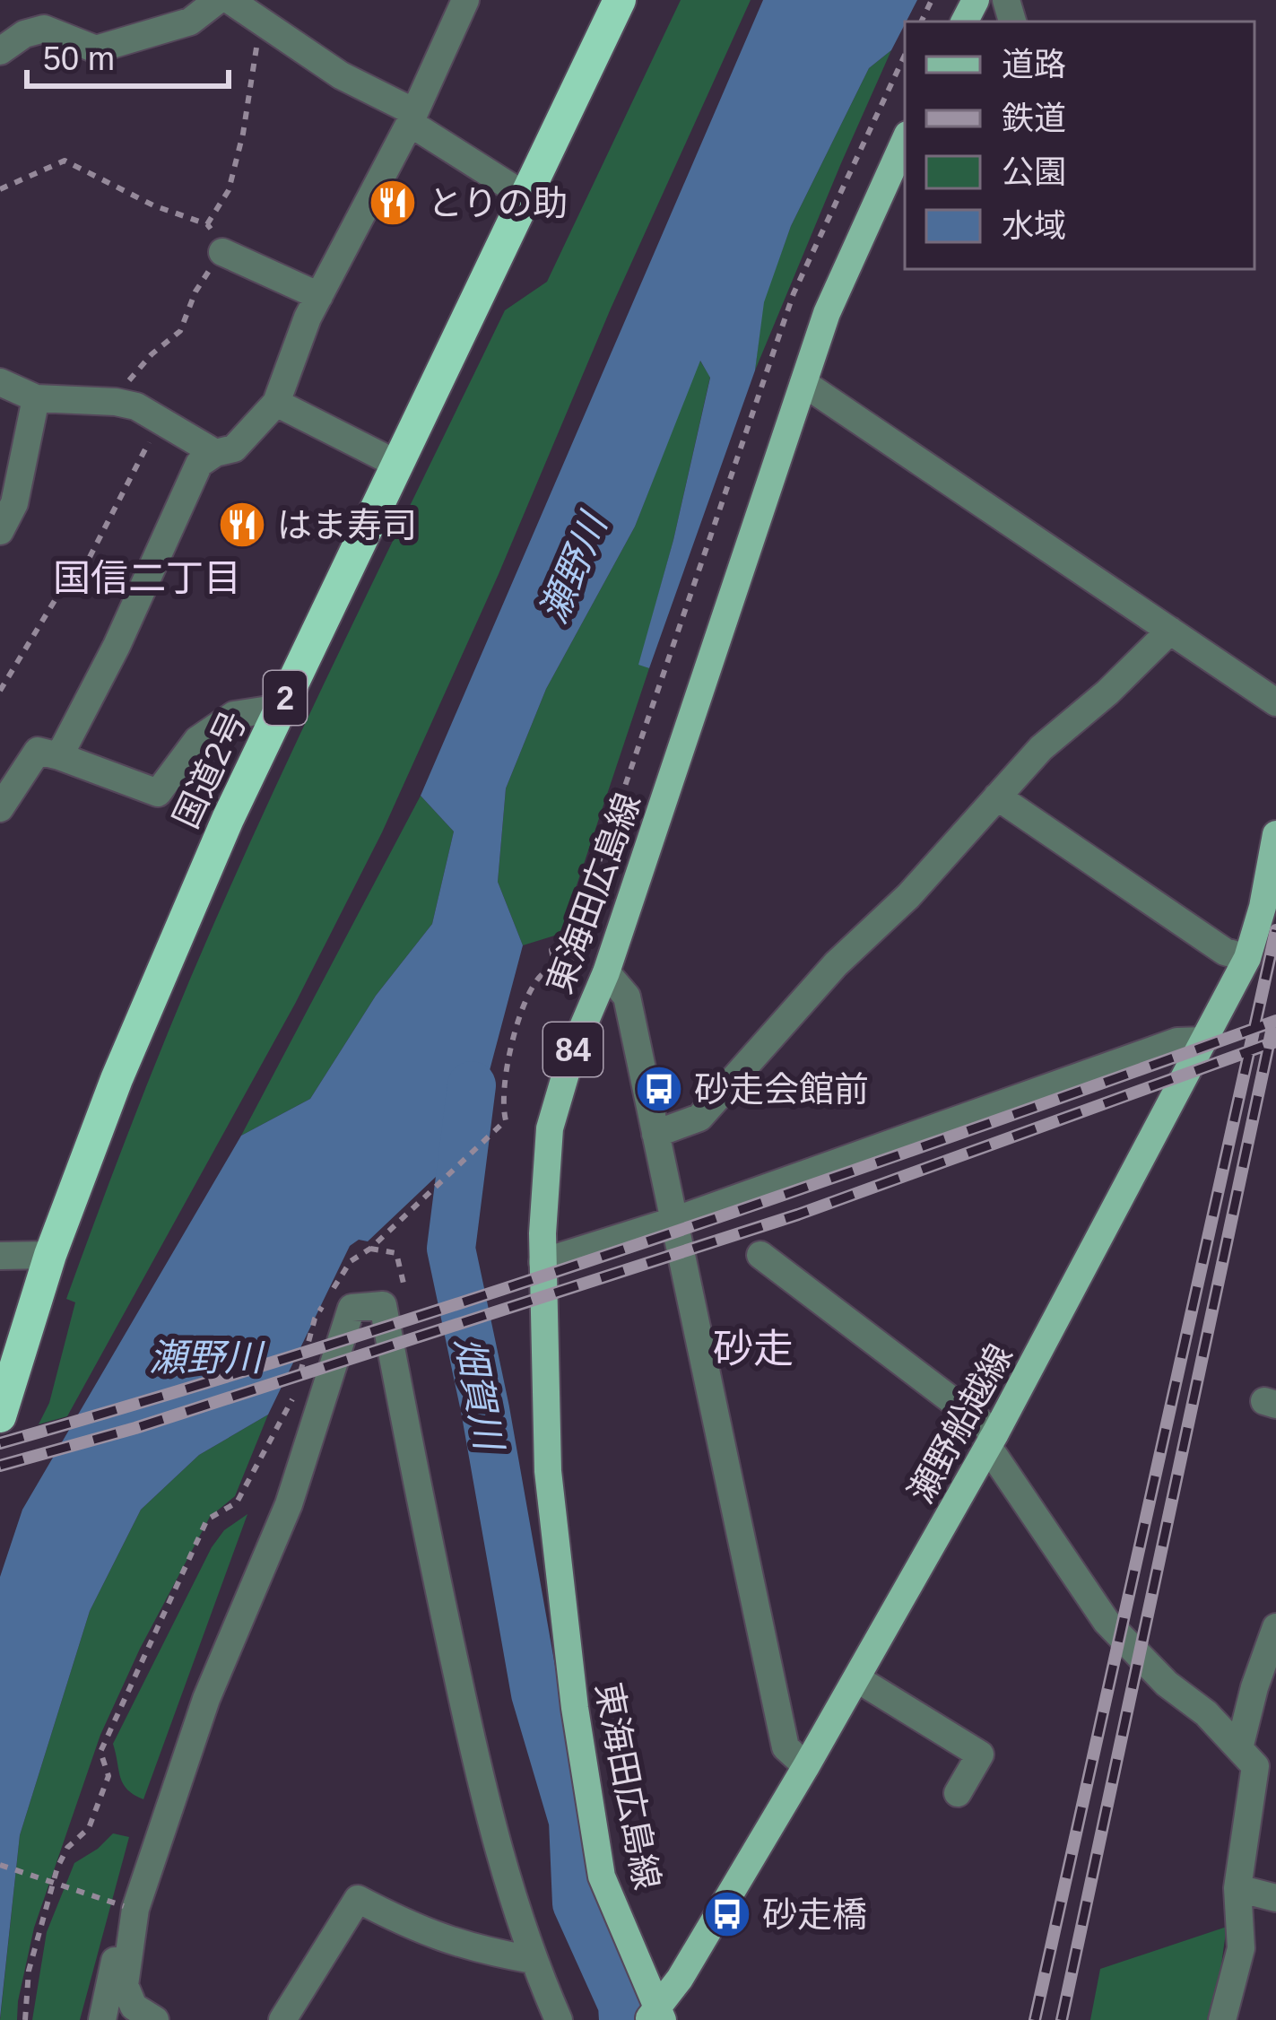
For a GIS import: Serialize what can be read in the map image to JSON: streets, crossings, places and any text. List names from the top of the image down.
{
  "streets": {
    "highway": ["2", "国道2号"],
    "main road": ["東海田広島線", "84", "瀬野船越線"]
  },
  "crossings": [
    ["東海田広島線", "瀬野船越線"]
  ],
  "districts": ["国信二丁目", "砂走"],
  "water": ["瀬野川", "畑賀川"],
  "places": {
    "restaurant": ["とりの助", "はま寿司"],
    "bus stop": ["砂走会館前", "砂走橋"]
  },
  "legend": [
    "道路",
    "鉄道",
    "公園",
    "水域"
  ],
  "scale_bar": "50 m"
}
